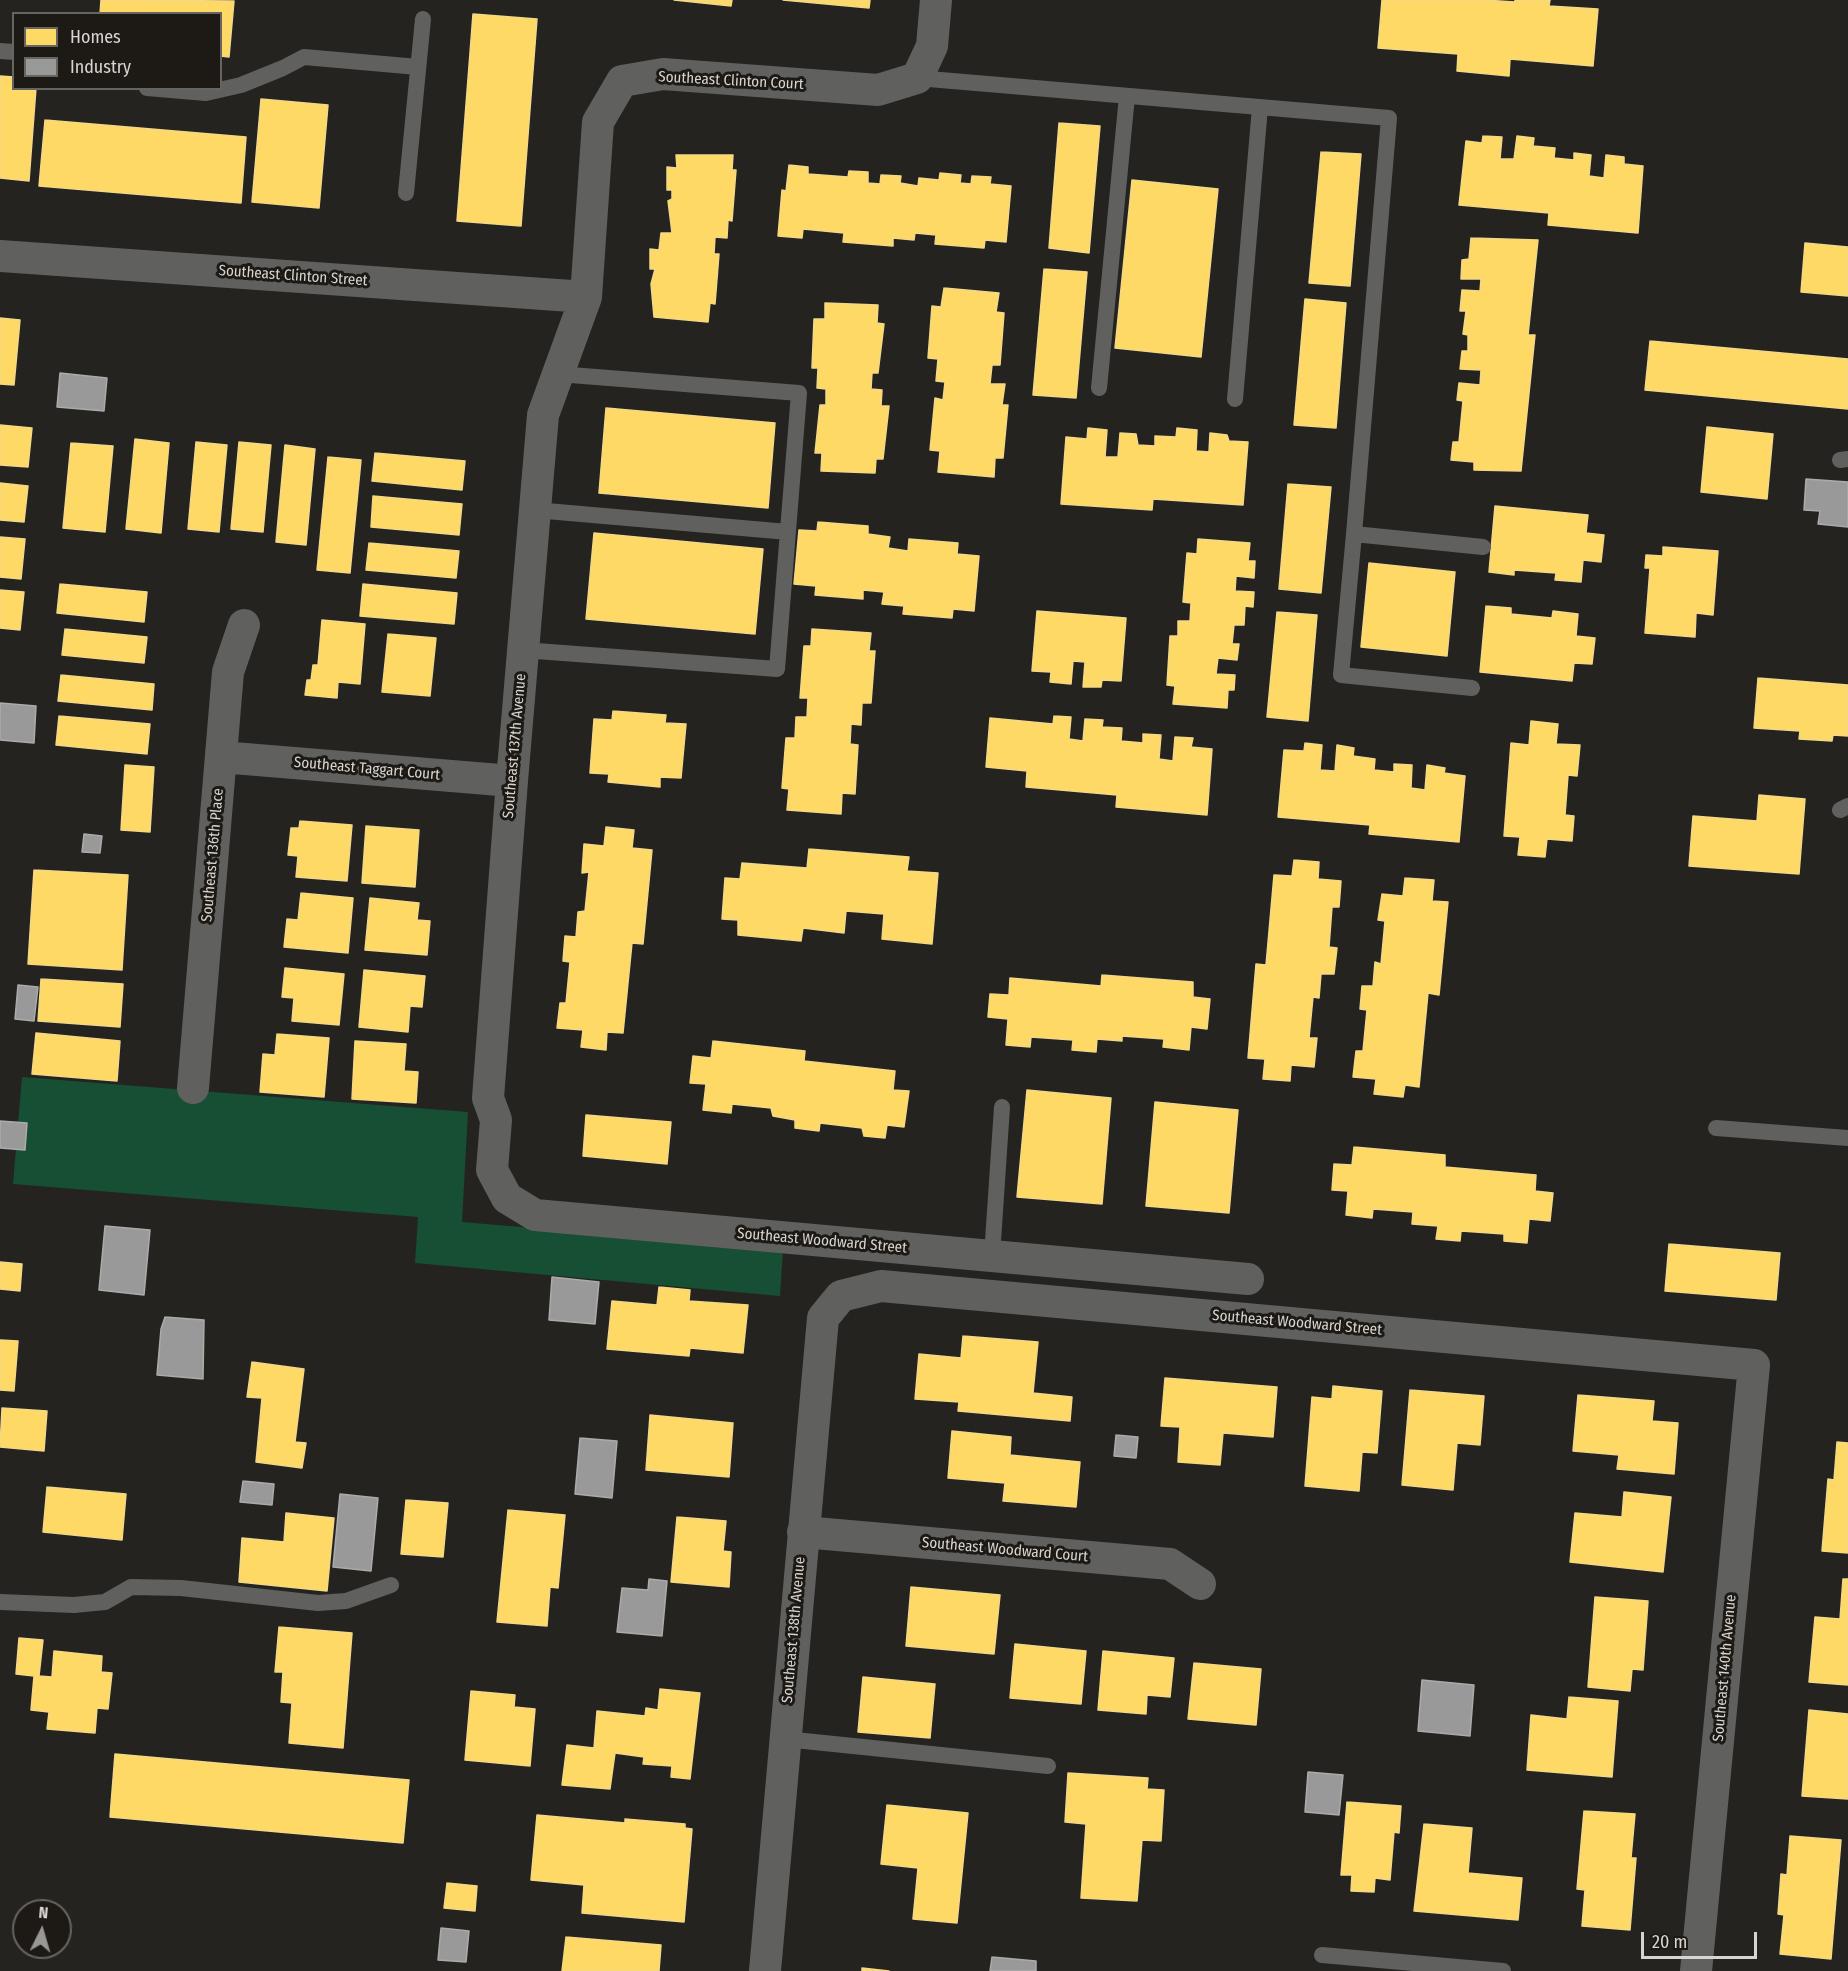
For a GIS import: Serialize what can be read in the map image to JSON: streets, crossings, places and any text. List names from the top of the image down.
{
  "streets": {
    "street": [
      "Southeast Clinton Court",
      "Southeast Clinton Street",
      "Southeast 137th Avenue",
      "Southeast Taggart Court",
      "Southeast 136th Place",
      "Southeast Woodward Street",
      "Southeast Woodward Court",
      "Southeast 138th Avenue",
      "Southeast 140th Avenue"
    ]
  },
  "crossings": [
    ["Southeast Clinton Court", "Southeast Clinton Street"],
    ["Southeast Clinton Court", "Southeast 137th Avenue"],
    ["Southeast Clinton Street", "Southeast 137th Avenue"],
    ["Southeast 137th Avenue", "Southeast Taggart Court"],
    ["Southeast 137th Avenue", "Southeast Woodward Street"],
    ["Southeast Taggart Court", "Southeast 136th Place"],
    ["Southeast Woodward Street", "Southeast 138th Avenue"],
    ["Southeast Woodward Street", "Southeast 140th Avenue"],
    ["Southeast Woodward Court", "Southeast 138th Avenue"]
  ],
  "legend": ["Homes", "Industry"],
  "scale_bar": "20 m",
  "north": "top"
}
